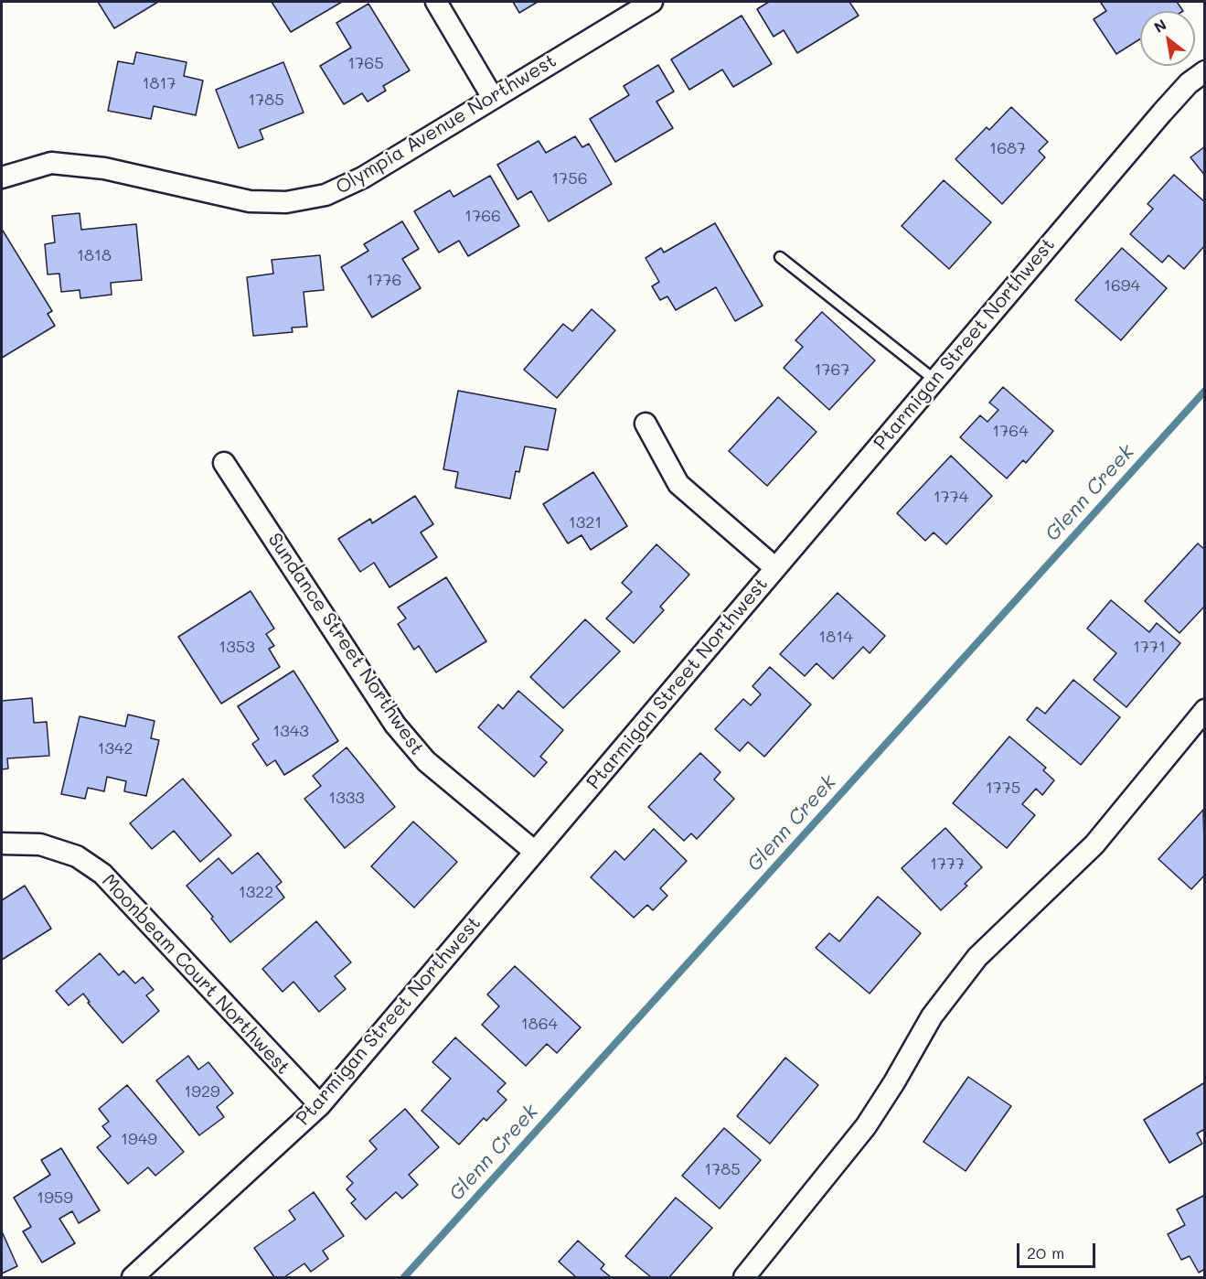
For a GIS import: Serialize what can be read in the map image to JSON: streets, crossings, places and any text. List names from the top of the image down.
{
  "streets": {
    "street": [
      "Olympia Avenue Northwest",
      "Ptarmigan Street Northwest",
      "Sundance Street Northwest",
      "Moonbeam Court Northwest"
    ]
  },
  "crossings": [
    ["Ptarmigan Street Northwest", "Sundance Street Northwest"],
    ["Ptarmigan Street Northwest", "Moonbeam Court Northwest"]
  ],
  "water": ["Glenn Creek"],
  "house_numbers": [
    "1765",
    "1817",
    "1785",
    "1687",
    "1756",
    "1766",
    "1818",
    "1776",
    "1694",
    "1767",
    "1764",
    "1774",
    "1321",
    "1814",
    "1353",
    "1771",
    "1343",
    "1342",
    "1775",
    "1333",
    "1777",
    "1322",
    "1864",
    "1929",
    "1949",
    "1785",
    "1959"
  ],
  "scale_bar": "20 m",
  "north": "top left"
}
